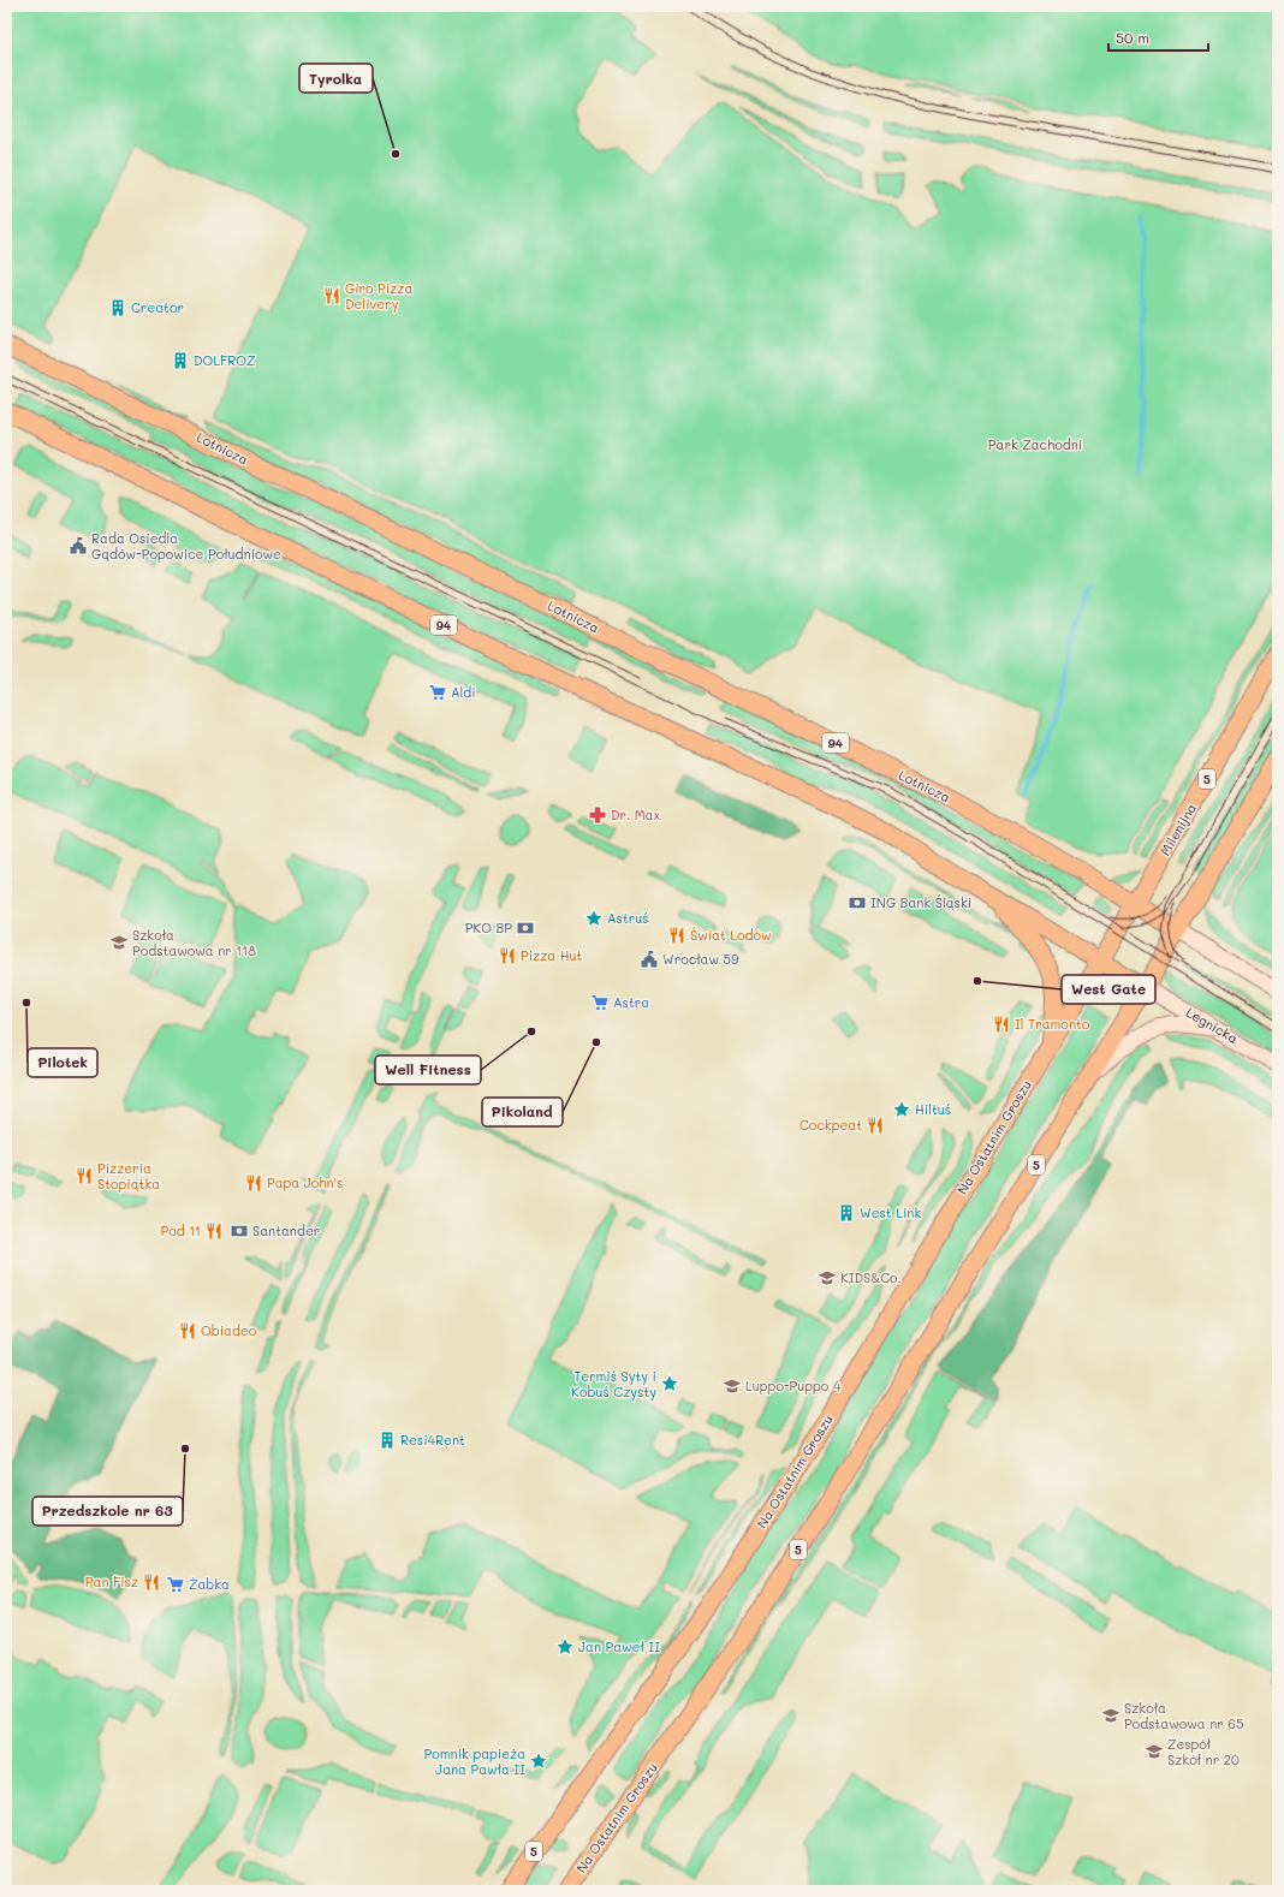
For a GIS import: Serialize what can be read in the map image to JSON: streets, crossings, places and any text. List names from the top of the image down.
{
  "streets": {
    "main road": [
      "Lotnicza",
      "94",
      "5",
      "Milenijna",
      "Legnicka",
      "Na Ostatnim Groszu"
    ]
  },
  "crossings": [
    ["Lotnicza", "94"],
    ["Lotnicza", "5"],
    ["Lotnicza", "Milenijna"],
    ["94", "5"],
    ["94", "Milenijna"],
    ["94", "Na Ostatnim Groszu"],
    ["5", "Milenijna"],
    ["5", "Legnicka"],
    ["5", "Na Ostatnim Groszu"],
    ["Legnicka", "Na Ostatnim Groszu"]
  ],
  "parks": ["Park Zachodni"],
  "places": {
    "other": [
      "Tyrolka",
      "West Gate",
      "Pilotek",
      "Well Fitness",
      "Pikoland",
      "Przedszkole nr 63"
    ],
    "restaurant": [
      "Giro Pizza Delivery",
      "Świat Lodów",
      "Pizza Hut",
      "Il Tramonto",
      "Cockpeat",
      "Pizzeria Stopiątka",
      "Papa John's",
      "Pod 11",
      "Obiadeo",
      "Pan Fisz"
    ],
    "building": [
      "Creator",
      "DOLFROZ",
      "West Link",
      "Resi4Rent"
    ],
    "public building": ["Rada Osiedla Gądów-Popowice Południowe", "Wrocław 59"],
    "supermarket": ["Aldi", "Astra", "Żabka"],
    "pharmacy": ["Dr. Max"],
    "bank": ["ING Bank Śląski", "PKO BP", "Santander"],
    "place": [
      "Astruś",
      "Hiltuś",
      "Termiś Syty i Kobuś Czysty",
      "Jan Paweł II",
      "Pomnik papieża Jana Pawła II"
    ],
    "school or university": [
      "Szkoła Podstawowa nr 118",
      "KIDS&Co.",
      "Luppo-Puppo 4",
      "Szkoła Podstawowa nr 65",
      "Zespół Szkół nr 20"
    ]
  },
  "scale_bar": "50 m"
}
